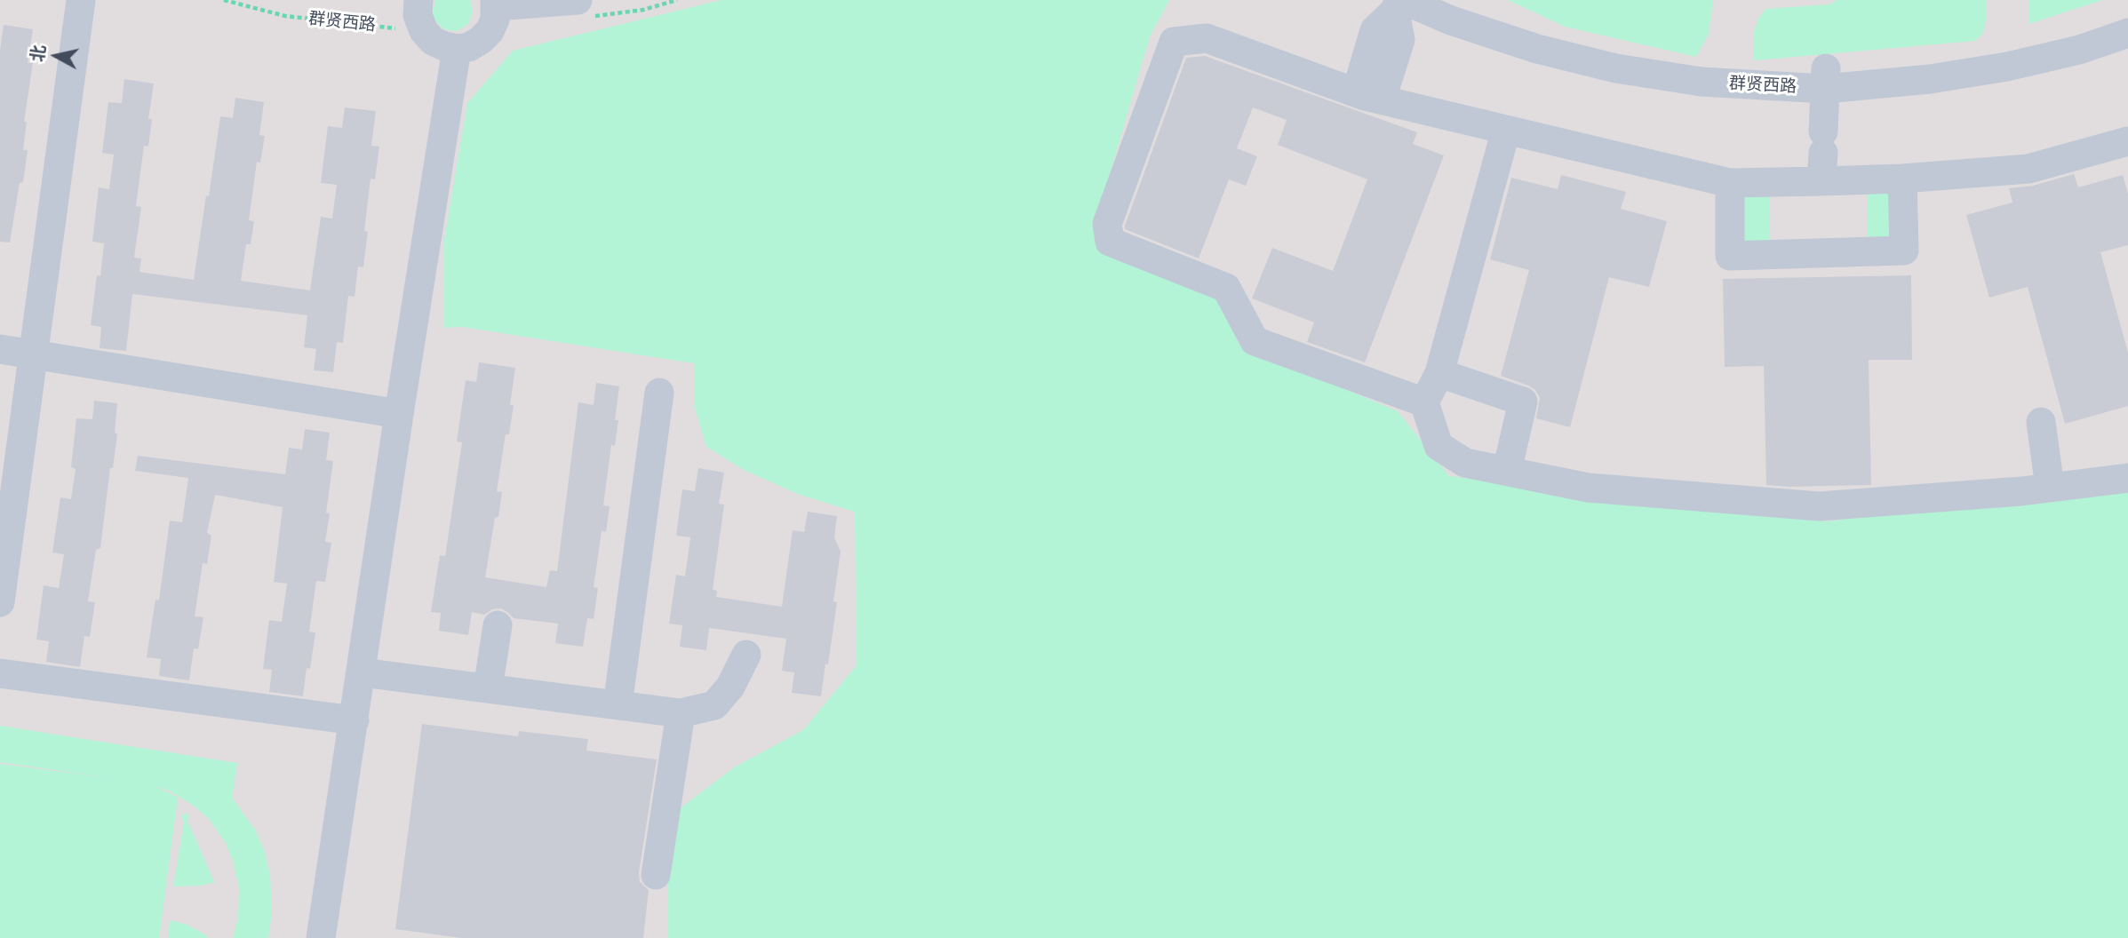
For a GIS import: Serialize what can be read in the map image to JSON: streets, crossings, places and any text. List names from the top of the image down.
{
  "streets": {
    "street": ["群贤西路"]
  },
  "north": "left"
}
